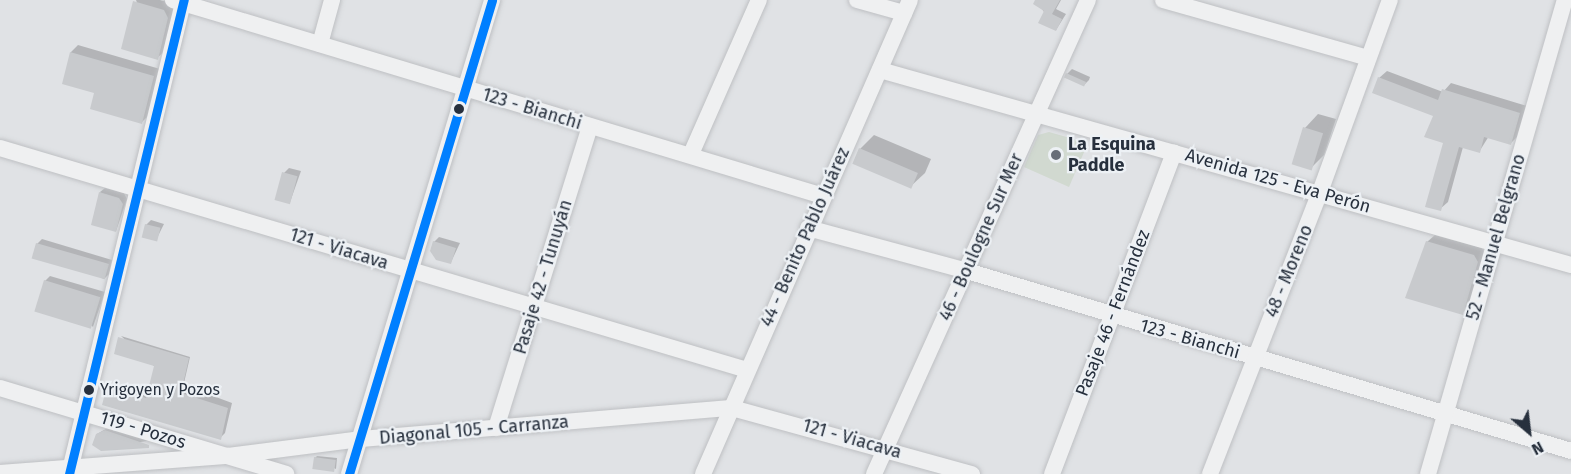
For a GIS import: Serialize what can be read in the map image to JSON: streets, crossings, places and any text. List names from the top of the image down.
{
  "streets": {
    "street": [
      "123 - Bianchi",
      "Avenida 125 - Eva Perón",
      "44 - Benito Pablo Juárez",
      "46 - Boulogne Sur Mer",
      "52 - Manuel Belgrano",
      "121 - Viacava",
      "48 - Moreno",
      "Pasaje 42 - Tunuyán",
      "Pasaje 46 - Fernández",
      "119 - Pozos",
      "Diagonal 105 - Carranza"
    ]
  },
  "crossings": [
    ["123 - Bianchi", "44 - Benito Pablo Juárez"],
    ["123 - Bianchi", "46 - Boulogne Sur Mer"],
    ["123 - Bianchi", "52 - Manuel Belgrano"],
    ["123 - Bianchi", "48 - Moreno"],
    ["123 - Bianchi", "Pasaje 42 - Tunuyán"],
    ["123 - Bianchi", "Pasaje 46 - Fernández"],
    ["Avenida 125 - Eva Perón", "44 - Benito Pablo Juárez"],
    ["Avenida 125 - Eva Perón", "46 - Boulogne Sur Mer"],
    ["Avenida 125 - Eva Perón", "52 - Manuel Belgrano"],
    ["Avenida 125 - Eva Perón", "48 - Moreno"],
    ["Avenida 125 - Eva Perón", "Pasaje 46 - Fernández"],
    ["44 - Benito Pablo Juárez", "121 - Viacava"],
    ["44 - Benito Pablo Juárez", "Diagonal 105 - Carranza"],
    ["46 - Boulogne Sur Mer", "121 - Viacava"],
    ["121 - Viacava", "Pasaje 42 - Tunuyán"],
    ["121 - Viacava", "Diagonal 105 - Carranza"],
    ["Pasaje 42 - Tunuyán", "Diagonal 105 - Carranza"],
    ["119 - Pozos", "Diagonal 105 - Carranza"]
  ],
  "places": ["La Esquina Paddle", "Yrigoyen y Pozos"],
  "north": "bottom right"
}
